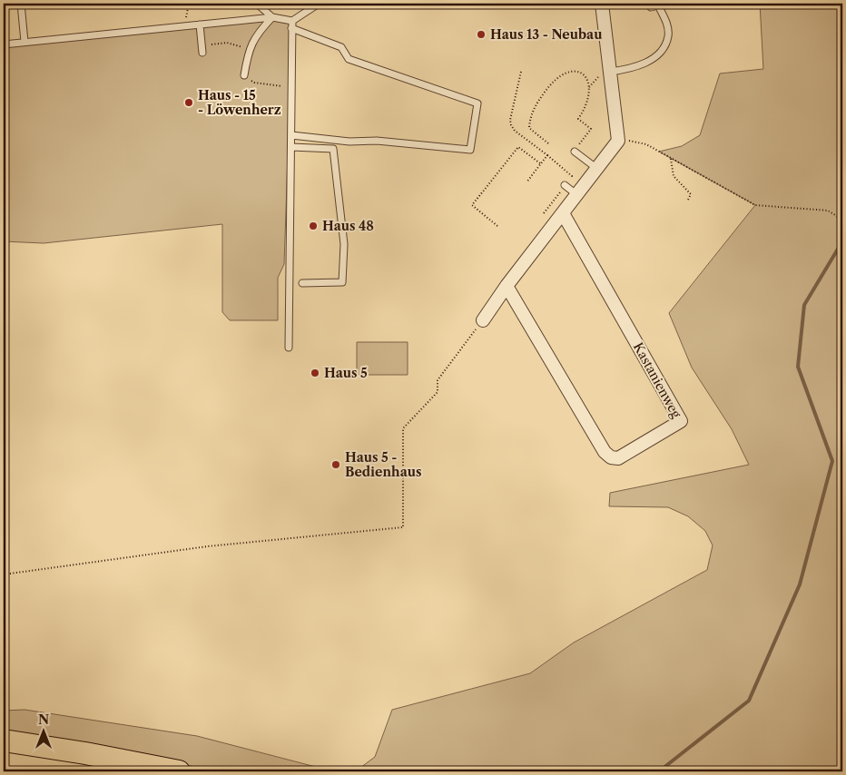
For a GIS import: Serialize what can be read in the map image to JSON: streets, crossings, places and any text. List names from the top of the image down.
{
  "streets": {
    "street": ["Kastanienweg"]
  },
  "places": [
    "Haus 13 - Neubau",
    "Haus - 15 - Löwenherz",
    "Haus 48",
    "Haus 5",
    "Haus 5 - Bedienhaus"
  ],
  "north": "top"
}
